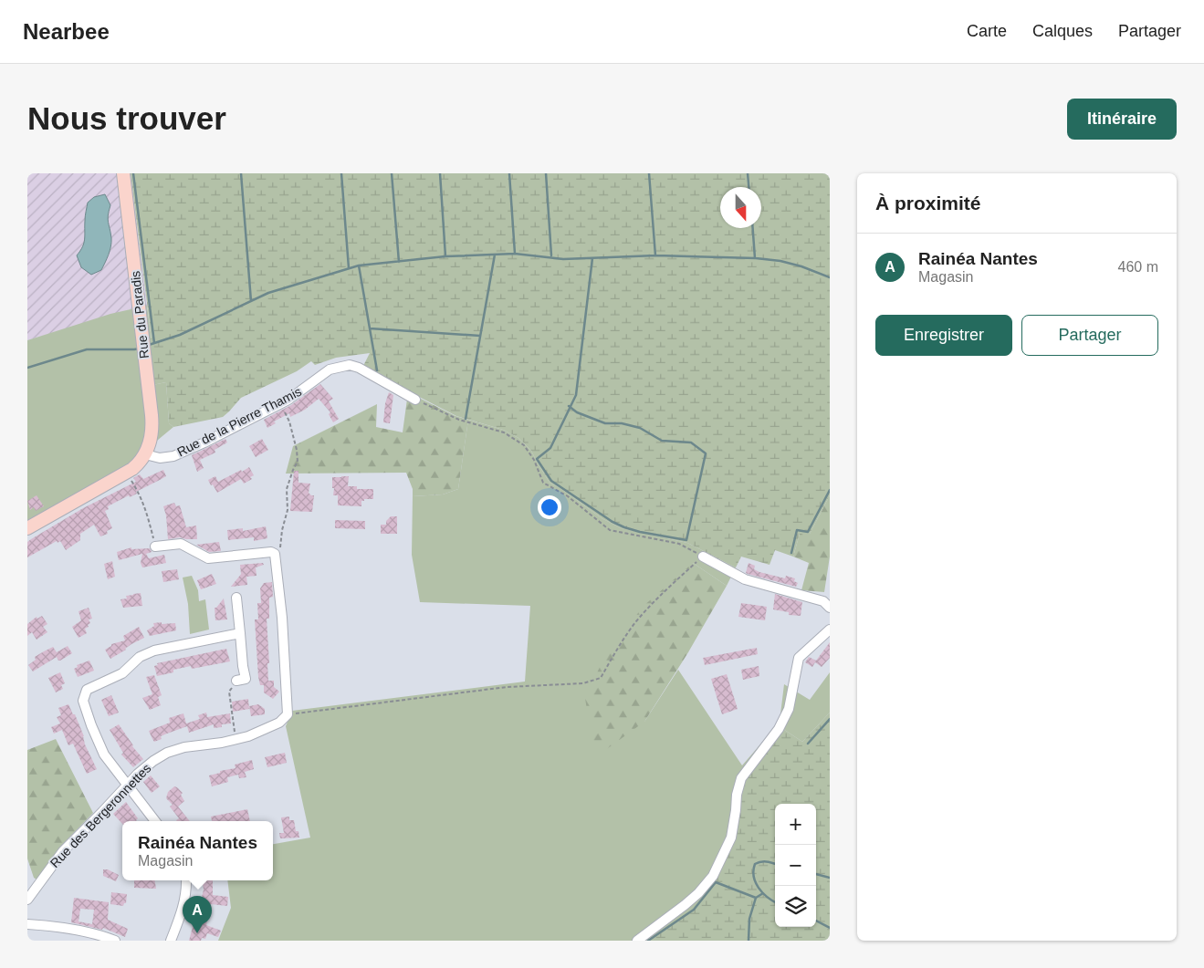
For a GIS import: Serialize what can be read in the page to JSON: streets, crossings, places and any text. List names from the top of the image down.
{
  "streets": {
    "main road": ["Rue du Paradis"],
    "street": ["Rue de la Pierre Thamis", "Rue des Bergeronnettes"]
  },
  "crossings": [
    ["Rue du Paradis", "Rue de la Pierre Thamis"]
  ],
  "north": "bottom",
  "page": {
    "header": "Nearbee",
    "nav": ["Carte", "Calques", "Partager"],
    "buttons": [
      "Itinéraire",
      ["Enregistrer", "Partager"]
    ],
    "title": "Nous trouver",
    "heading": "À proximité",
    "list": [
      {
        "mark": "A",
        "name": "Rainéa Nantes",
        "note": "Magasin",
        "value": "460 m"
      }
    ],
    "map_buttons": ["+", "−"],
    "popup": ["Rainéa Nantes", "Magasin"],
    "pins": "A"
  }
}
